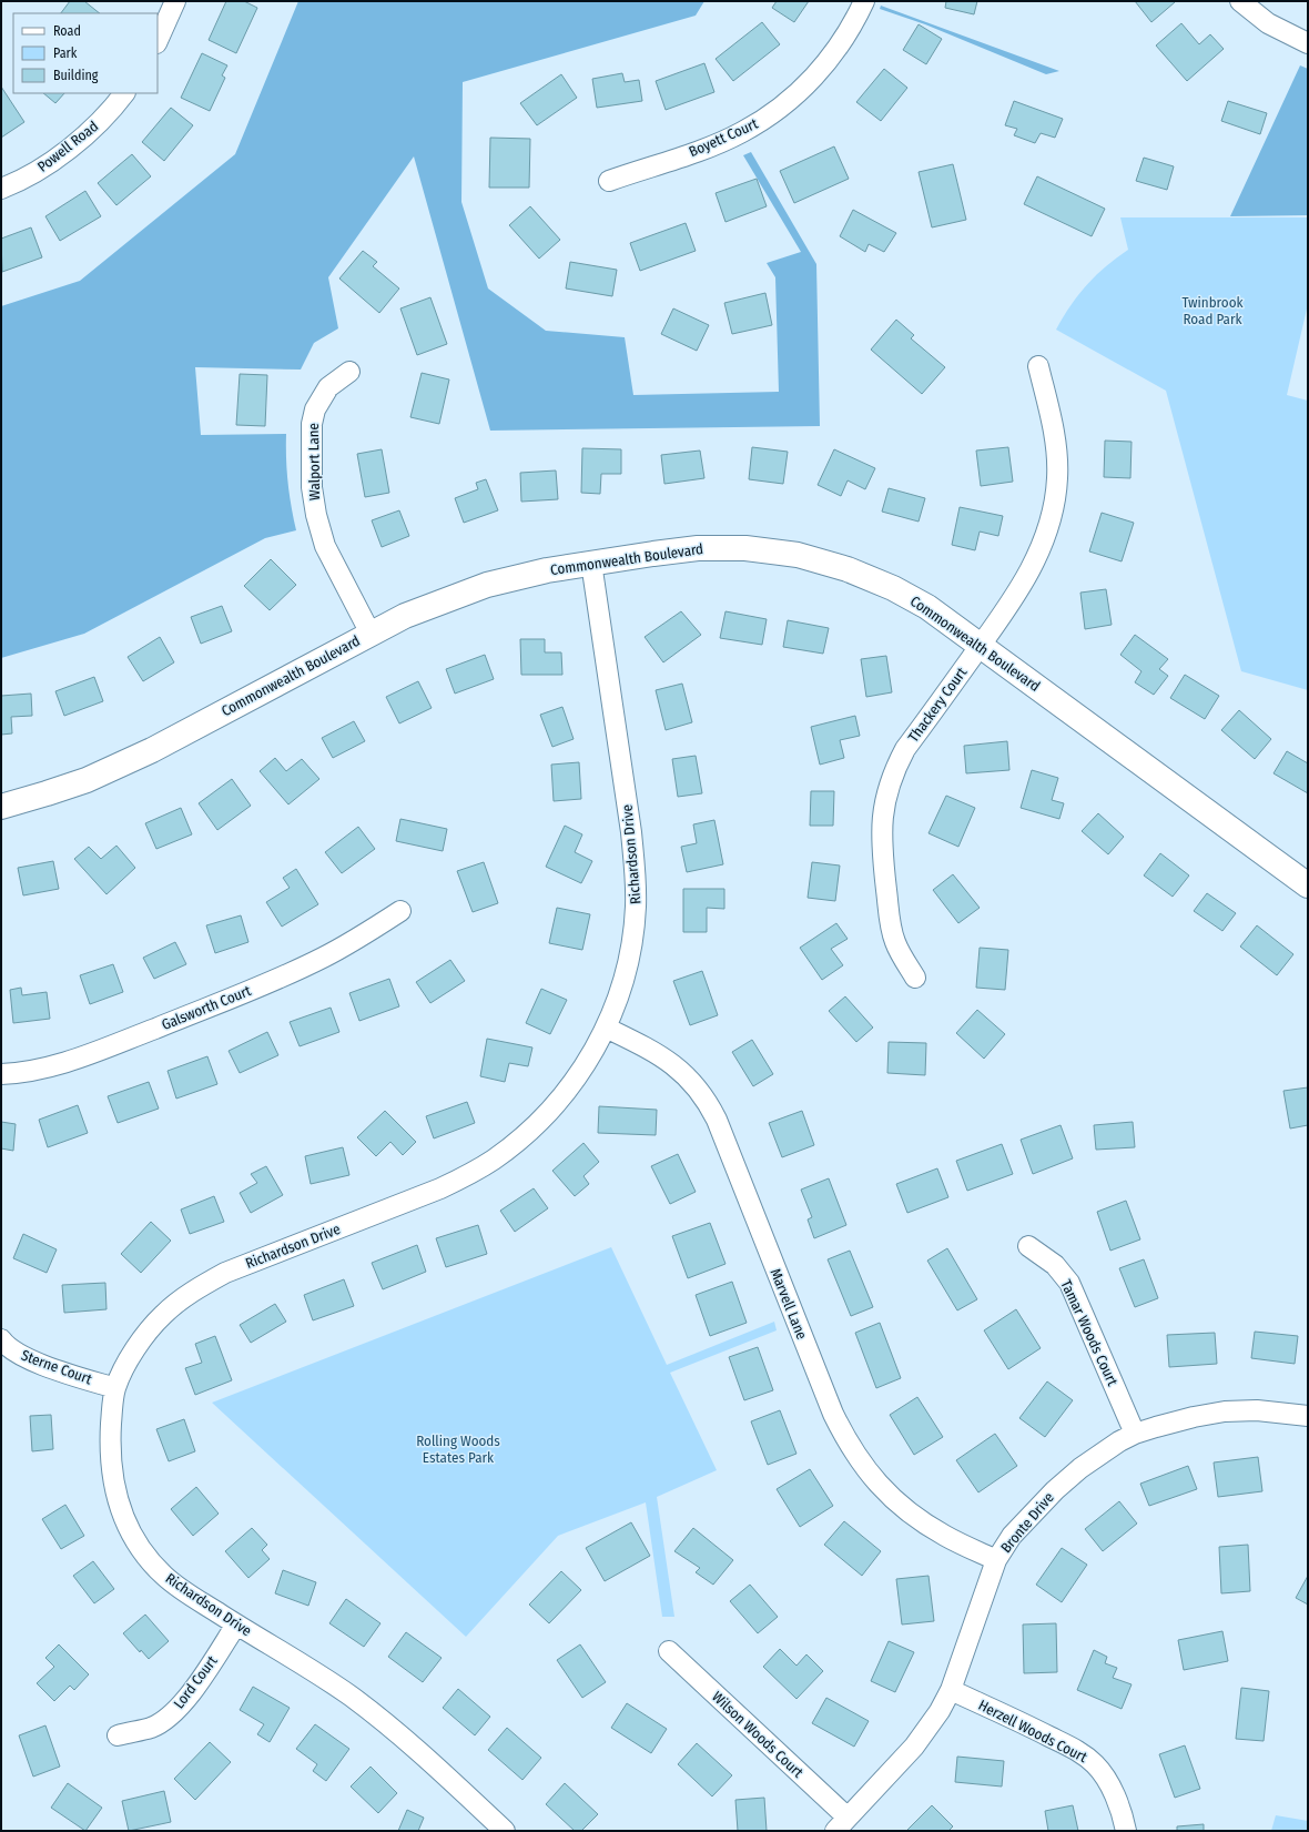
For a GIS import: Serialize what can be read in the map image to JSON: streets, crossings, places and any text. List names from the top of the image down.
{
  "streets": {
    "street": [
      "Boyett Court",
      "Powell Road",
      "Walport Lane",
      "Commonwealth Boulevard",
      "Thackery Court",
      "Richardson Drive",
      "Galsworth Court",
      "Marvell Lane",
      "Tamar Woods Court",
      "Sterne Court",
      "Bronte Drive",
      "Lord Court",
      "Herzell Woods Court",
      "Wilson Woods Court"
    ]
  },
  "crossings": [
    ["Walport Lane", "Commonwealth Boulevard"],
    ["Commonwealth Boulevard", "Thackery Court"],
    ["Commonwealth Boulevard", "Richardson Drive"],
    ["Richardson Drive", "Marvell Lane"],
    ["Richardson Drive", "Sterne Court"],
    ["Richardson Drive", "Lord Court"],
    ["Marvell Lane", "Bronte Drive"],
    ["Tamar Woods Court", "Bronte Drive"],
    ["Bronte Drive", "Herzell Woods Court"],
    ["Bronte Drive", "Wilson Woods Court"]
  ],
  "parks": ["Twinbrook Road Park", "Rolling Woods Estates Park"],
  "legend": ["Road", "Park", "Building"]
}
